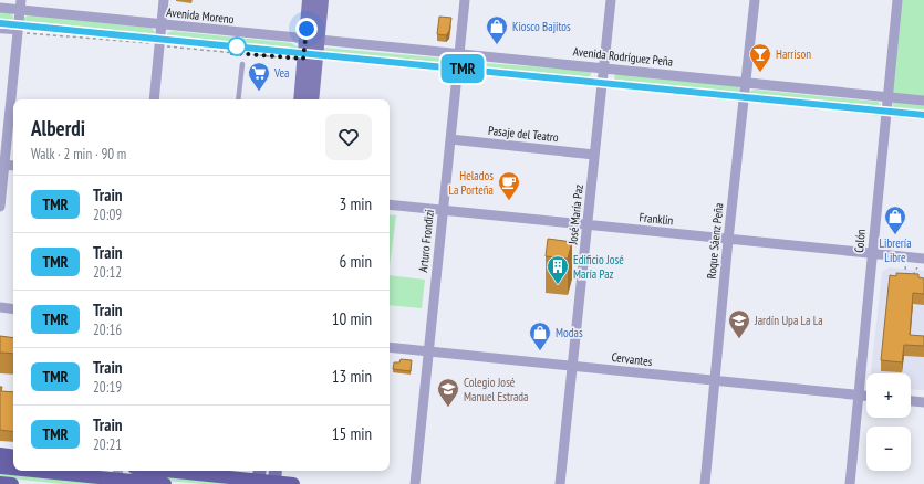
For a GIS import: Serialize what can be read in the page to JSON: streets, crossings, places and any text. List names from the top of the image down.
{
  "streets": {
    "street": [
      "Avenida Moreno",
      "Avenida Rodríguez Peña",
      "Pasaje del Teatro",
      "José María Paz",
      "Franklin",
      "Arturo Frondizi",
      "Roque Sáenz Peña",
      "Colón",
      "Cervantes"
    ]
  },
  "crossings": [
    ["Avenida Moreno", "Avenida Rodríguez Peña"],
    ["Avenida Rodríguez Peña", "José María Paz"],
    ["Avenida Rodríguez Peña", "Arturo Frondizi"],
    ["Avenida Rodríguez Peña", "Roque Sáenz Peña"],
    ["Avenida Rodríguez Peña", "Colón"],
    ["Pasaje del Teatro", "José María Paz"],
    ["Pasaje del Teatro", "Arturo Frondizi"],
    ["José María Paz", "Franklin"],
    ["José María Paz", "Cervantes"],
    ["Franklin", "Arturo Frondizi"],
    ["Franklin", "Roque Sáenz Peña"],
    ["Franklin", "Colón"],
    ["Arturo Frondizi", "Cervantes"],
    ["Roque Sáenz Peña", "Cervantes"],
    ["Colón", "Cervantes"]
  ],
  "places": {
    "shop": ["Kiosco Bajitos", "Librería Libre", "Modas"],
    "bar": ["Harrison"],
    "supermarket": ["Vea"],
    "cafe": ["Helados La Porteña"],
    "building": ["Edificio José María Paz"],
    "school or university": ["Jardín Upa La La", "Colegio José Manuel Estrada"]
  },
  "page": {
    "on_map": "TMR",
    "heading": ["Alberdi", "Walk · 2 min · 90 m"],
    "list": [
      {
        "mark": "TMR",
        "name": "Train",
        "note": "20:09",
        "value": "3 min"
      },
      {
        "mark": "TMR",
        "name": "Train",
        "note": "20:12",
        "value": "6 min"
      },
      {
        "mark": "TMR",
        "name": "Train",
        "note": "20:16",
        "value": "10 min"
      },
      {
        "mark": "TMR",
        "name": "Train",
        "note": "20:19",
        "value": "13 min"
      },
      {
        "mark": "TMR",
        "name": "Train",
        "note": "20:21",
        "value": "15 min"
      }
    ],
    "map_buttons": ["+", "−"]
  }
}
